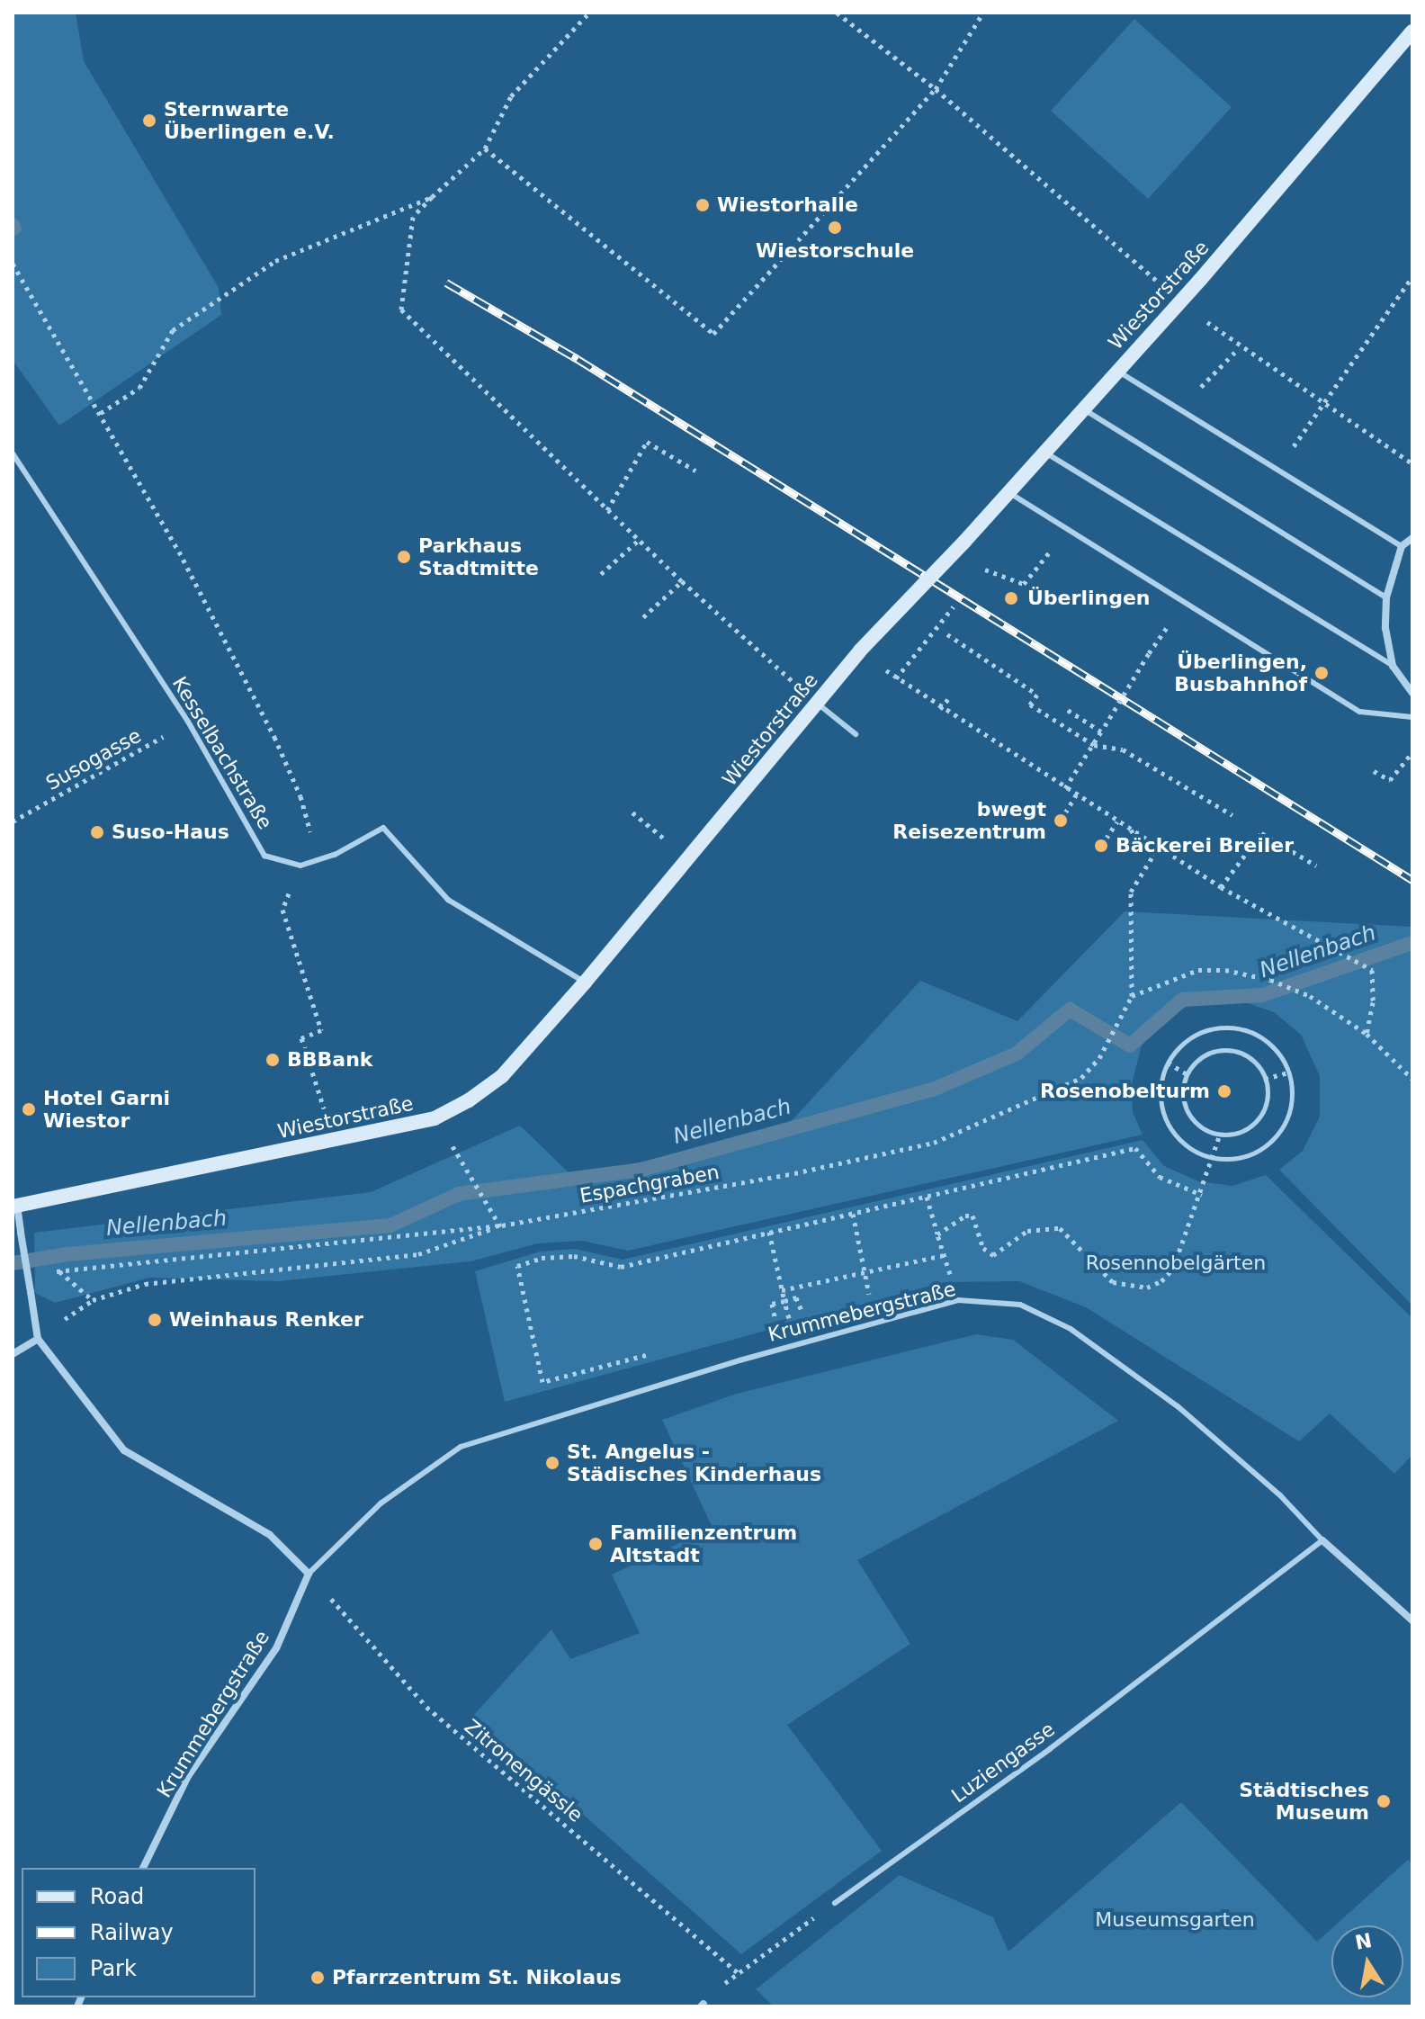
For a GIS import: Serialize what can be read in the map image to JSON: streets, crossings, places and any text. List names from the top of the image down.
{
  "streets": {
    "street": ["Wiestorstraße", "Krummebergstraße"],
    "lane": ["Kesselbachstraße", "Luziengasse"],
    "path": ["Susogasse", "Espachgraben", "Zitronengässle"]
  },
  "crossings": [
    ["Kesselbachstraße", "Susogasse"],
    ["Krummebergstraße", "Luziengasse"],
    ["Krummebergstraße", "Zitronengässle"]
  ],
  "water": ["Nellenbach"],
  "parks": ["Rosennobelgärten", "Museumsgarten"],
  "places": [
    "Sternwarte Überlingen e.V.",
    "Wiestorhalle",
    "Wiestorschule",
    "Parkhaus Stadtmitte",
    "Überlingen",
    "Überlingen, Busbahnhof",
    "bwegt Reisezentrum",
    "Suso-Haus",
    "Bäckerei Breiler",
    "BBBank",
    "Rosenobelturm",
    "Hotel Garni Wiestor",
    "Weinhaus Renker",
    "St. Angelus - Städisches Kinderhaus",
    "Familienzentrum Altstadt",
    "Städtisches Museum",
    "Pfarrzentrum St. Nikolaus"
  ],
  "legend": ["Road", "Railway", "Park"],
  "north": "top"
}
